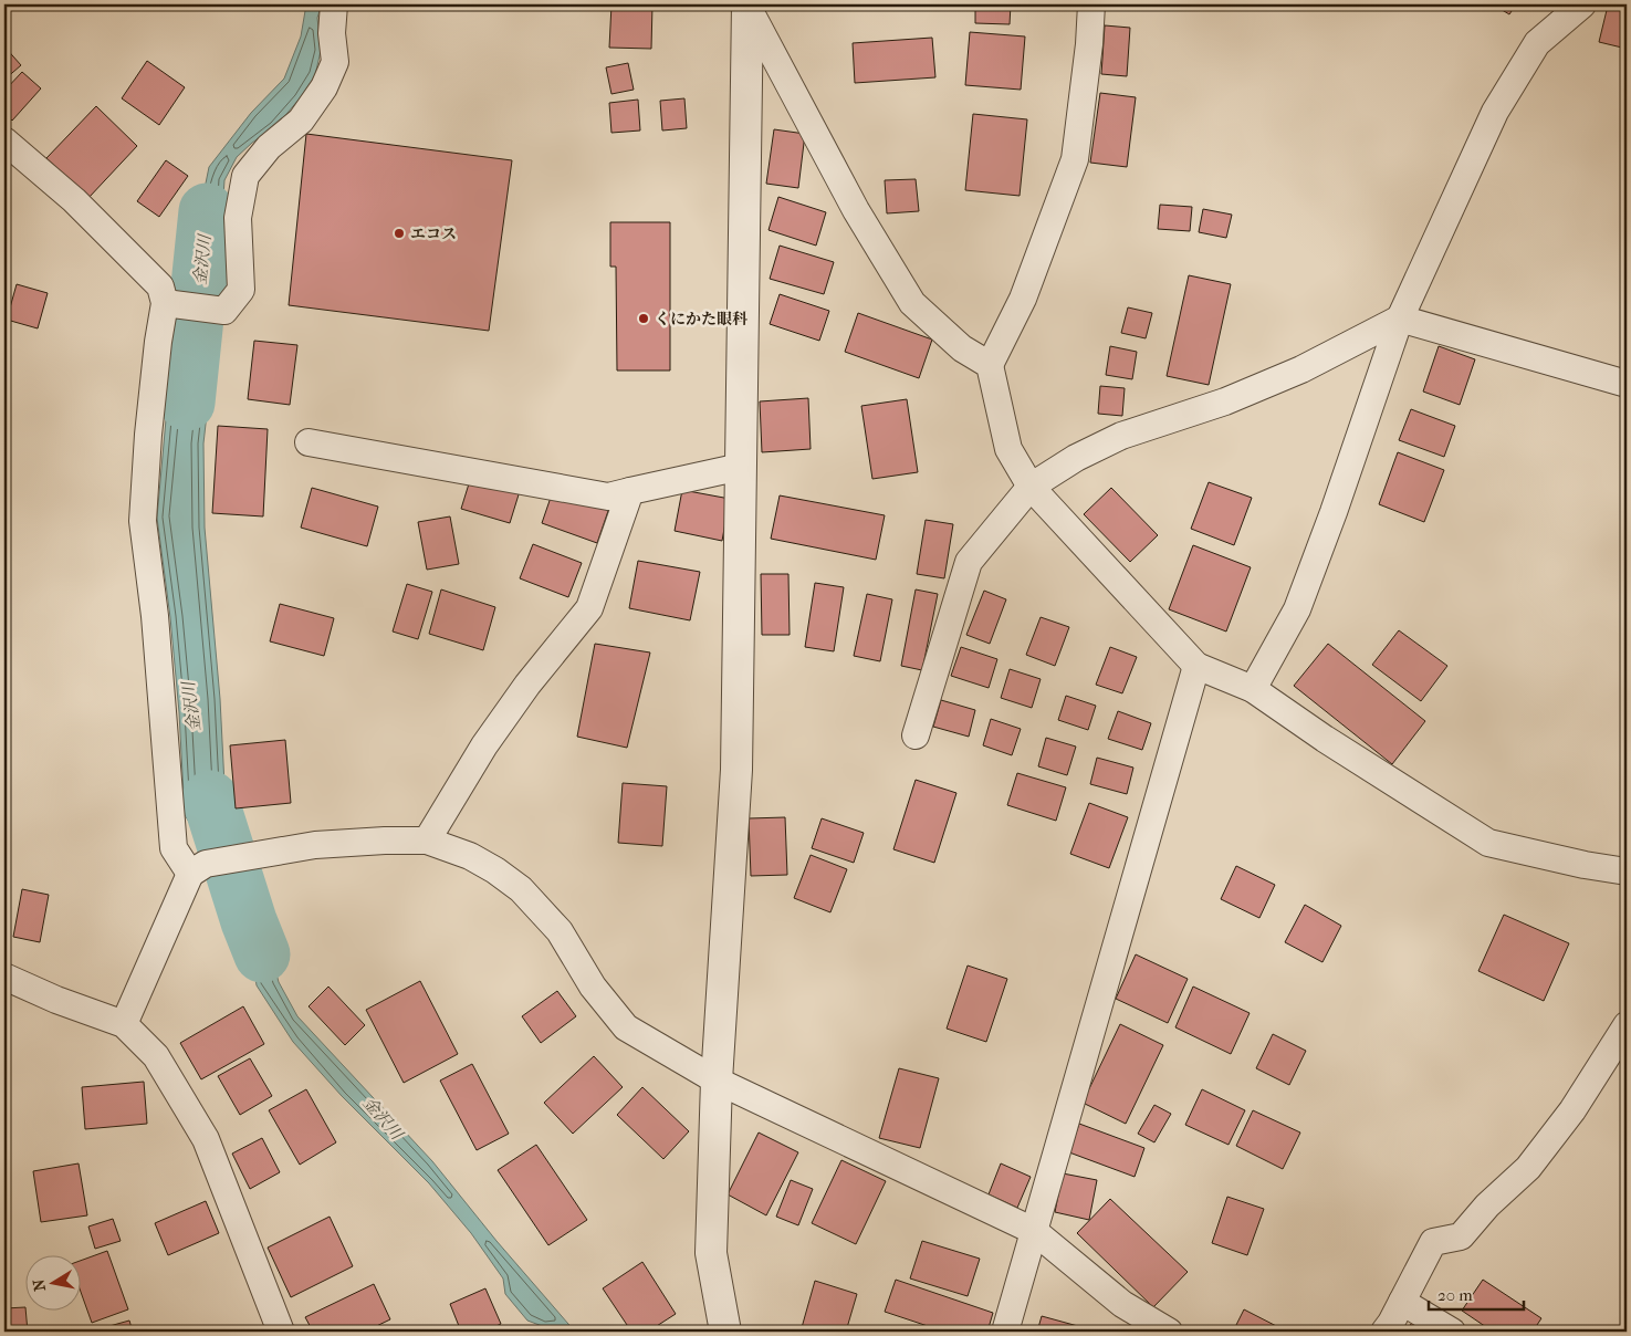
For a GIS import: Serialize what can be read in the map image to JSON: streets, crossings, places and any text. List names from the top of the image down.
{
  "water": ["金沢川"],
  "places": ["エコス", "くにかた眼科"],
  "scale_bar": "20 m",
  "north": "left"
}
